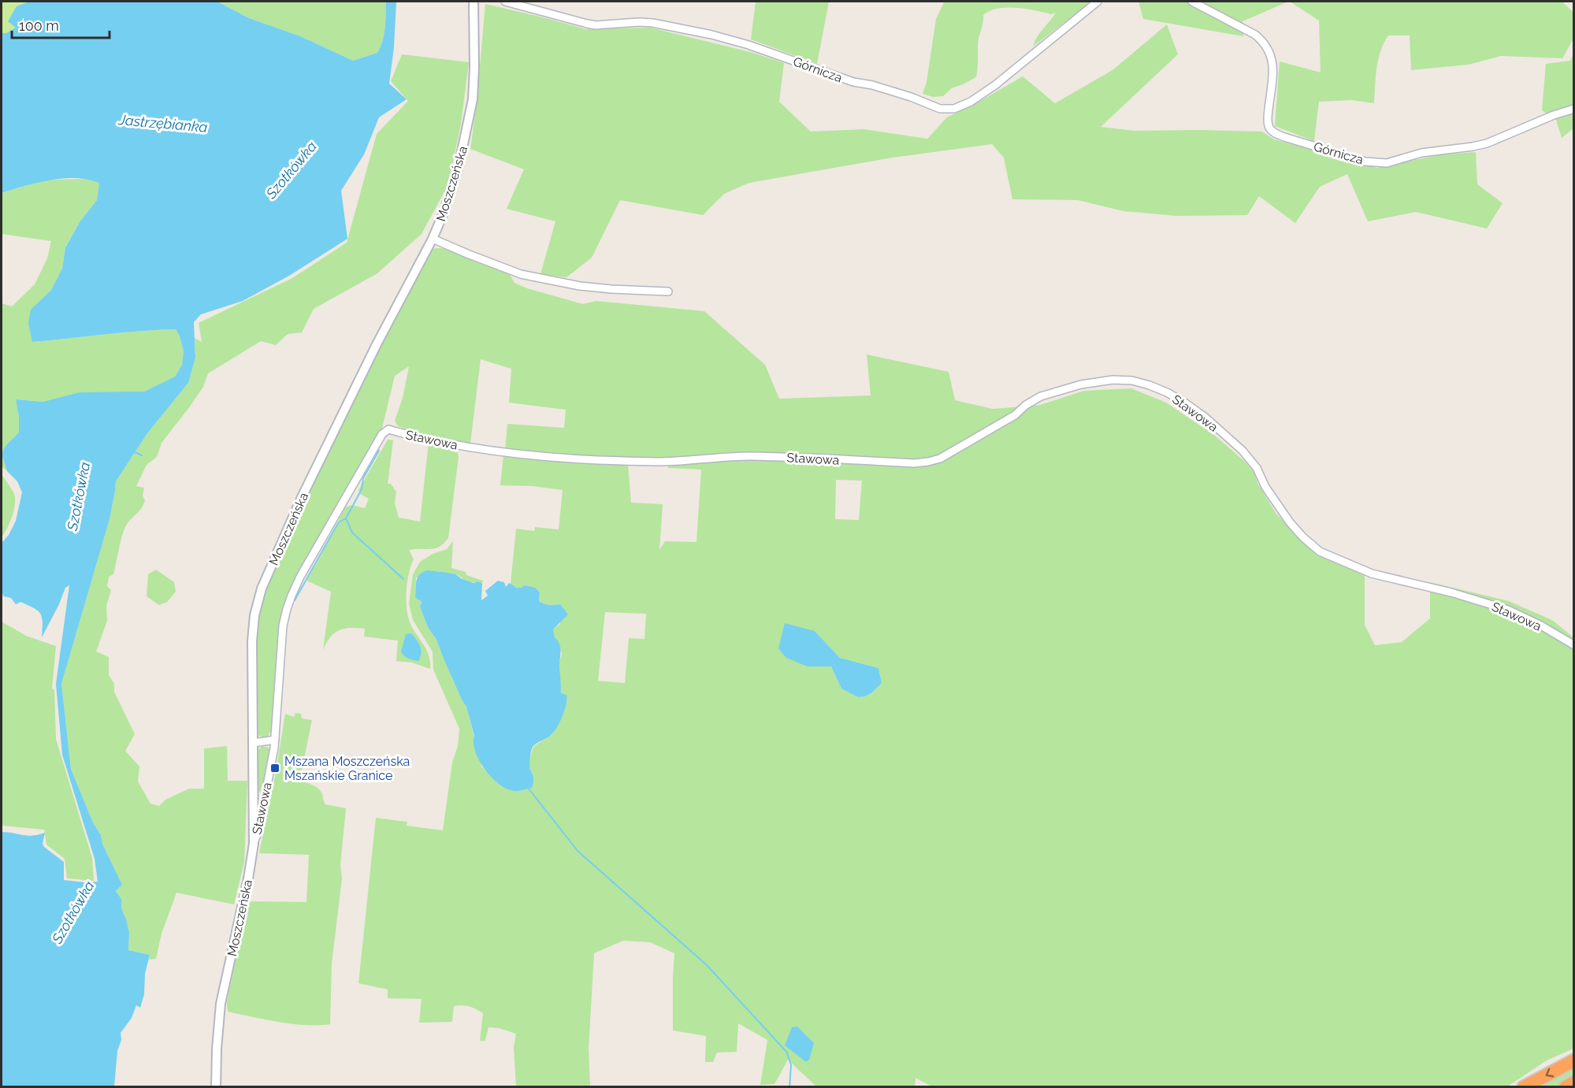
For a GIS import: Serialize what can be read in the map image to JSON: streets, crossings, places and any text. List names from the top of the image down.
{
  "streets": {
    "street": ["Górnicza", "Moszczeńska", "Stawowa"]
  },
  "crossings": [
    ["Moszczeńska", "Stawowa"]
  ],
  "water": ["Jastrzębianka", "Szotkówka"],
  "places": {
    "transit": ["Mszana Moszczeńska Mszańskie Granice"]
  },
  "scale_bar": "100 m"
}
